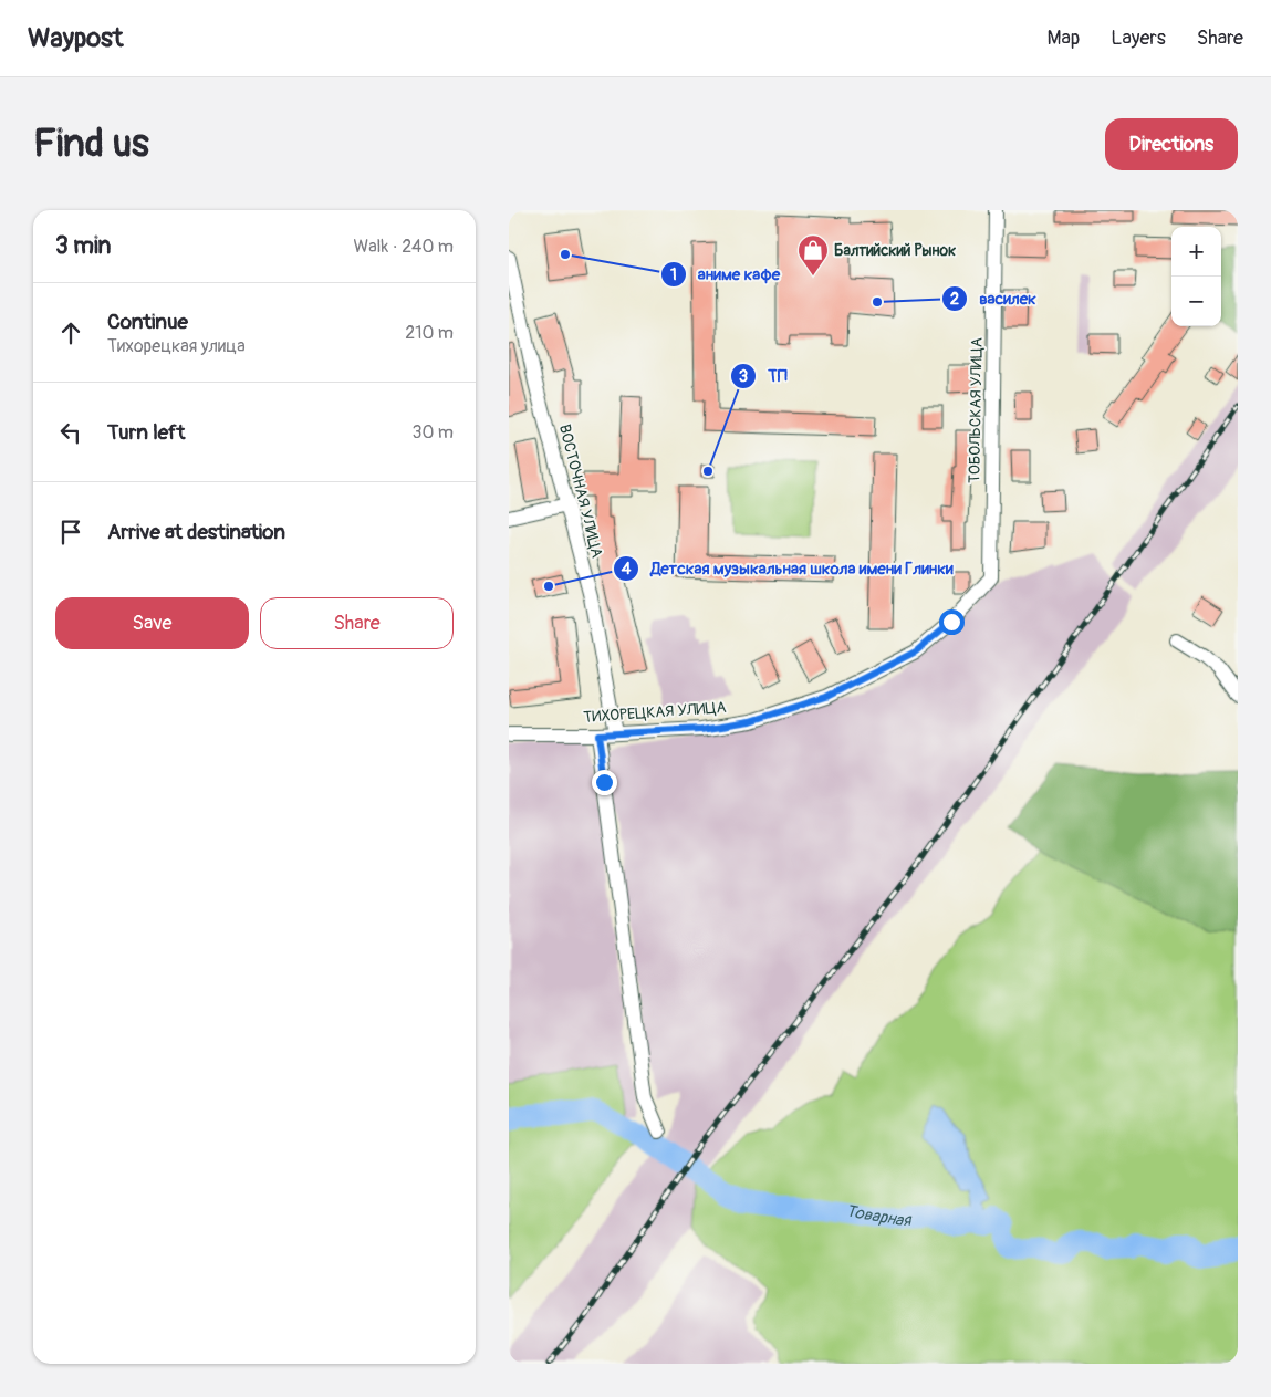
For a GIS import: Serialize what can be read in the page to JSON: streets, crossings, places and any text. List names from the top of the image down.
{
  "streets": {
    "street": ["ТОБОЛЬСКАЯ УЛИЦА", "ВОСТОЧНАЯ УЛИЦА", "ТИХОРЕЦКАЯ УЛИЦА"]
  },
  "crossings": [
    ["ТОБОЛЬСКАЯ УЛИЦА", "ТИХОРЕЦКАЯ УЛИЦА"],
    ["ВОСТОЧНАЯ УЛИЦА", "ТИХОРЕЦКАЯ УЛИЦА"]
  ],
  "water": ["Товарная"],
  "places": {
    "other": [
      "аниме кафе",
      "василек",
      "ТП",
      "Детская музыкальная школа имени Глинки"
    ],
    "shop": ["Балтийский Рынок"]
  },
  "page": {
    "header": "Waypost",
    "nav": ["Map", "Layers", "Share"],
    "buttons": [
      "Directions",
      ["Save", "Share"]
    ],
    "title": "Find us",
    "heading": ["3 min", "Walk · 240 m"],
    "map_buttons": ["+", "−"],
    "list": [
      ["Continue", "Тихорецкая улица", "210 m"],
      ["Turn left", "30 m"],
      "Arrive at destination"
    ]
  }
}
